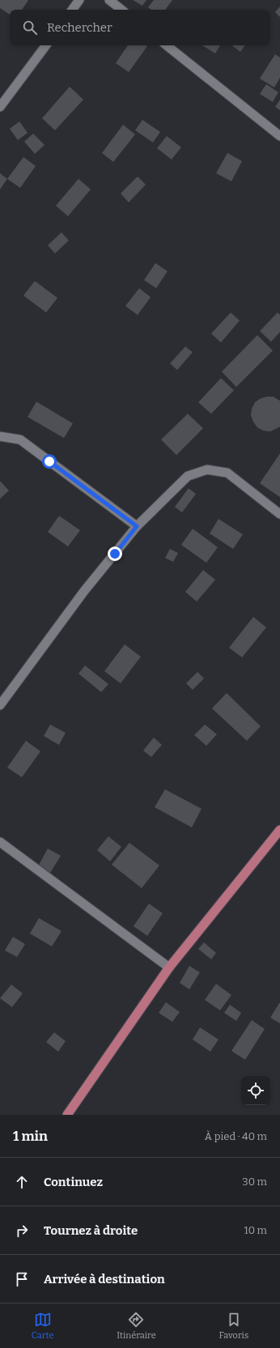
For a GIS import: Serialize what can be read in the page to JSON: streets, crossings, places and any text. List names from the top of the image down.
{
  "page": {
    "search": "Rechercher",
    "heading": ["1 min", "À pied · 40 m"],
    "list": [
      ["Continuez", "30 m"],
      ["Tournez à droite", "10 m"],
      "Arrivée à destination"
    ],
    "nav": ["Carte", "Itinéraire", "Favoris"]
  }
}
